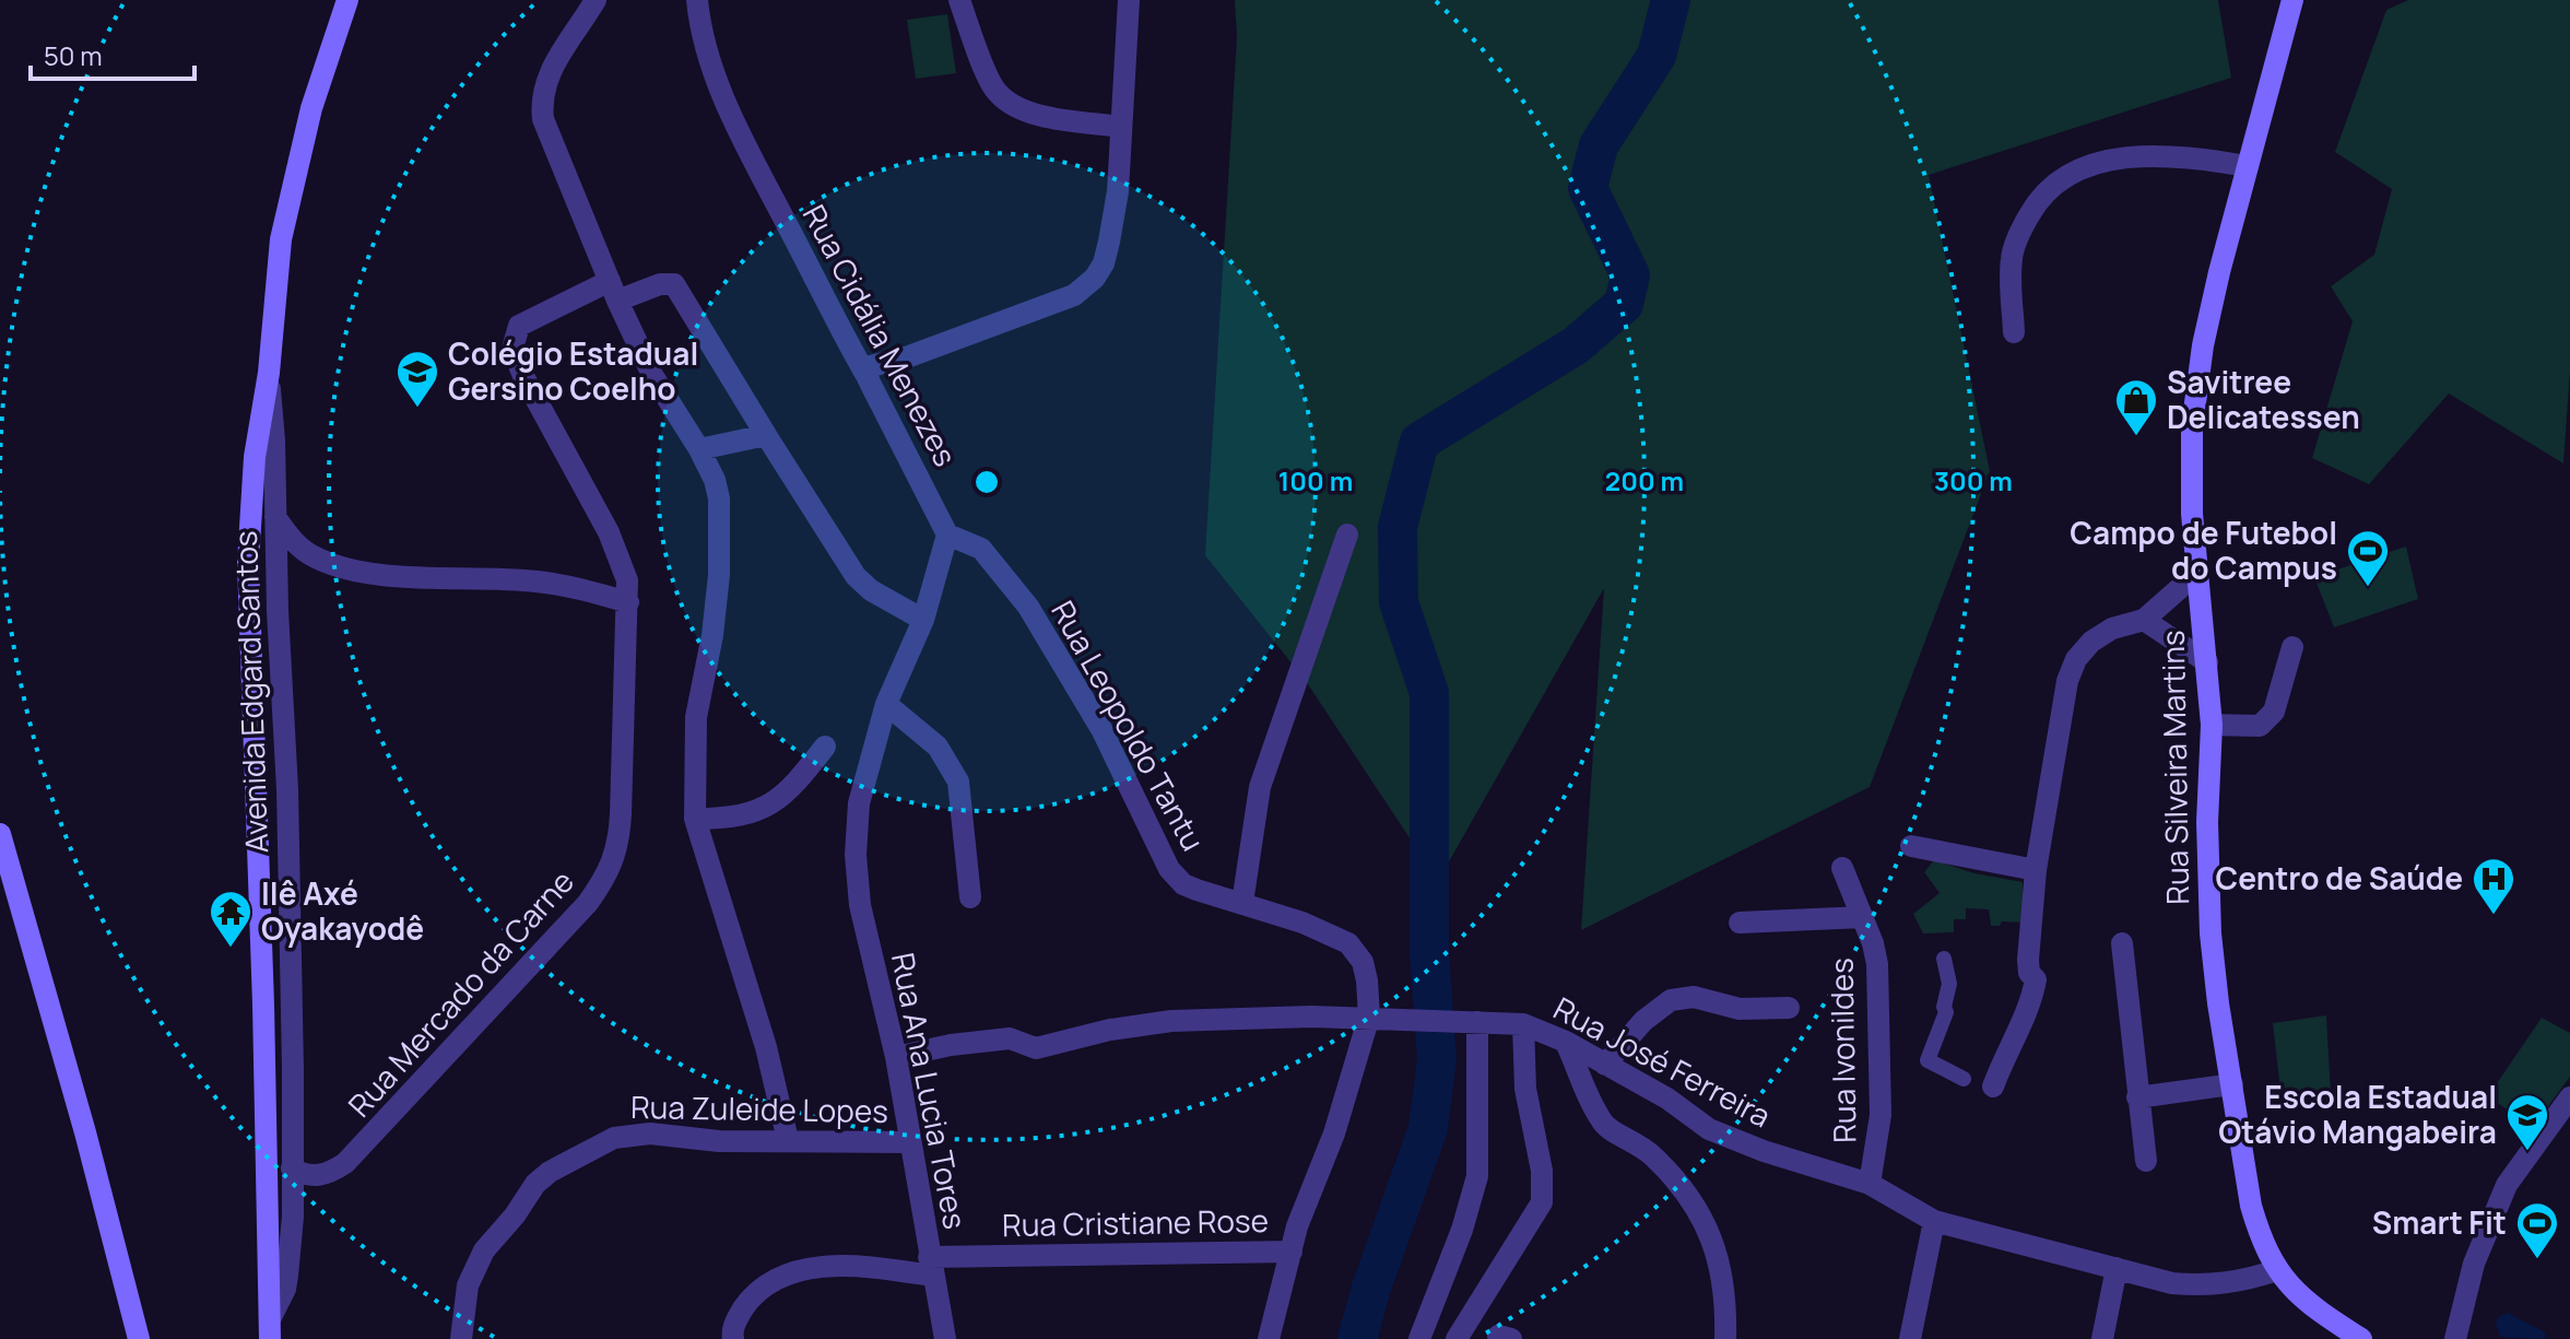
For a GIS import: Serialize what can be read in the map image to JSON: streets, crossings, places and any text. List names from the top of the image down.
{
  "streets": {
    "main road": ["Avenida Edgard Santos", "Rua Silveira Martins"],
    "street": [
      "Rua Cidália Menezes",
      "Rua Leopoldo Tantu",
      "Rua Mercado da Carne",
      "Rua Ivonildes",
      "Rua José Ferreira",
      "Rua Ana Lucia Tores",
      "Rua Zuleide Lopes",
      "Rua Cristiane Rose"
    ]
  },
  "crossings": [
    ["Rua Cidália Menezes", "Rua Leopoldo Tantu"],
    ["Avenida Edgard Santos", "Rua Mercado da Carne"],
    ["Rua Leopoldo Tantu", "Rua José Ferreira"],
    ["Rua Silveira Martins", "Rua José Ferreira"],
    ["Rua Ivonildes", "Rua José Ferreira"],
    ["Rua José Ferreira", "Rua Ana Lucia Tores"],
    ["Rua Ana Lucia Tores", "Rua Zuleide Lopes"],
    ["Rua Ana Lucia Tores", "Rua Cristiane Rose"]
  ],
  "places": {
    "school or university": ["Colégio Estadual Gersino Coelho", "Escola Estadual Otávio Mangabeira"],
    "shop": ["Savitree Delicatessen"],
    "sports": ["Campo de Futebol do Campus", "Smart Fit"],
    "hospital": ["Centro de Saúde"],
    "temple": ["Ilê Axé Oyakayodê"]
  },
  "scale_bar": "50 m",
  "rings": ["100 m", "200 m", "300 m"]
}
